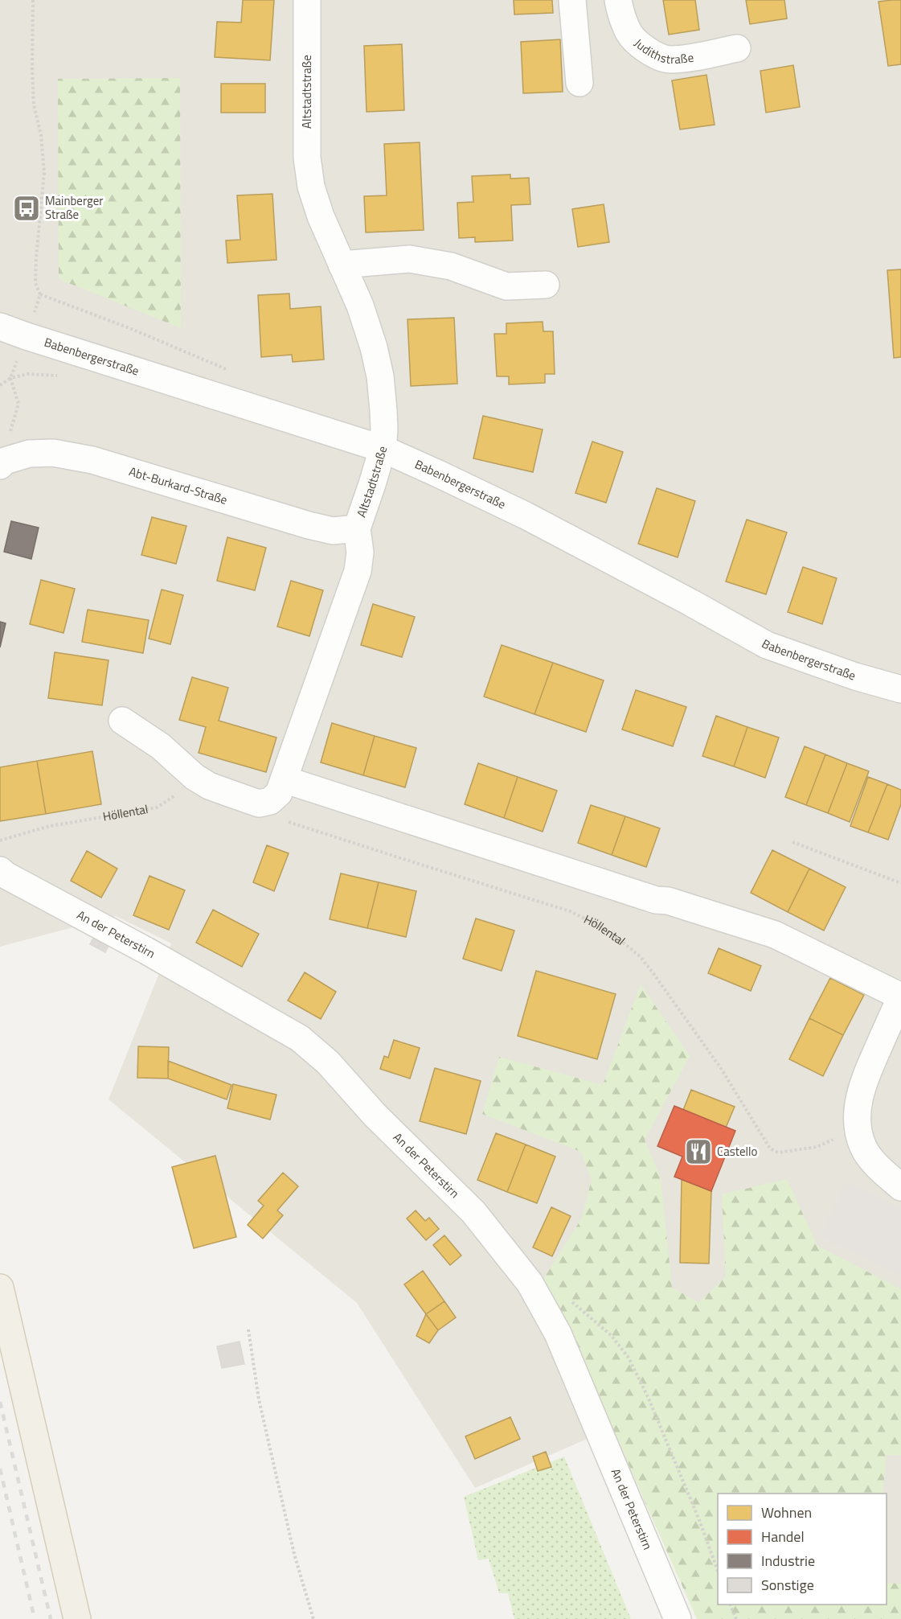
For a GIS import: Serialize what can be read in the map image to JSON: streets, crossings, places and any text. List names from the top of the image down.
{
  "streets": {
    "street": [
      "Judithstraße",
      "Altstadtstraße",
      "Babenbergerstraße",
      "Abt-Burkard-Straße",
      "An der Peterstirn"
    ],
    "path": ["Höllental"]
  },
  "crossings": [
    ["Altstadtstraße", "Babenbergerstraße"],
    ["Altstadtstraße", "Abt-Burkard-Straße"]
  ],
  "places": {
    "bus stop": ["Mainberger Straße"],
    "restaurant": ["Castello"]
  },
  "legend": [
    "Wohnen",
    "Handel",
    "Industrie",
    "Sonstige"
  ]
}
